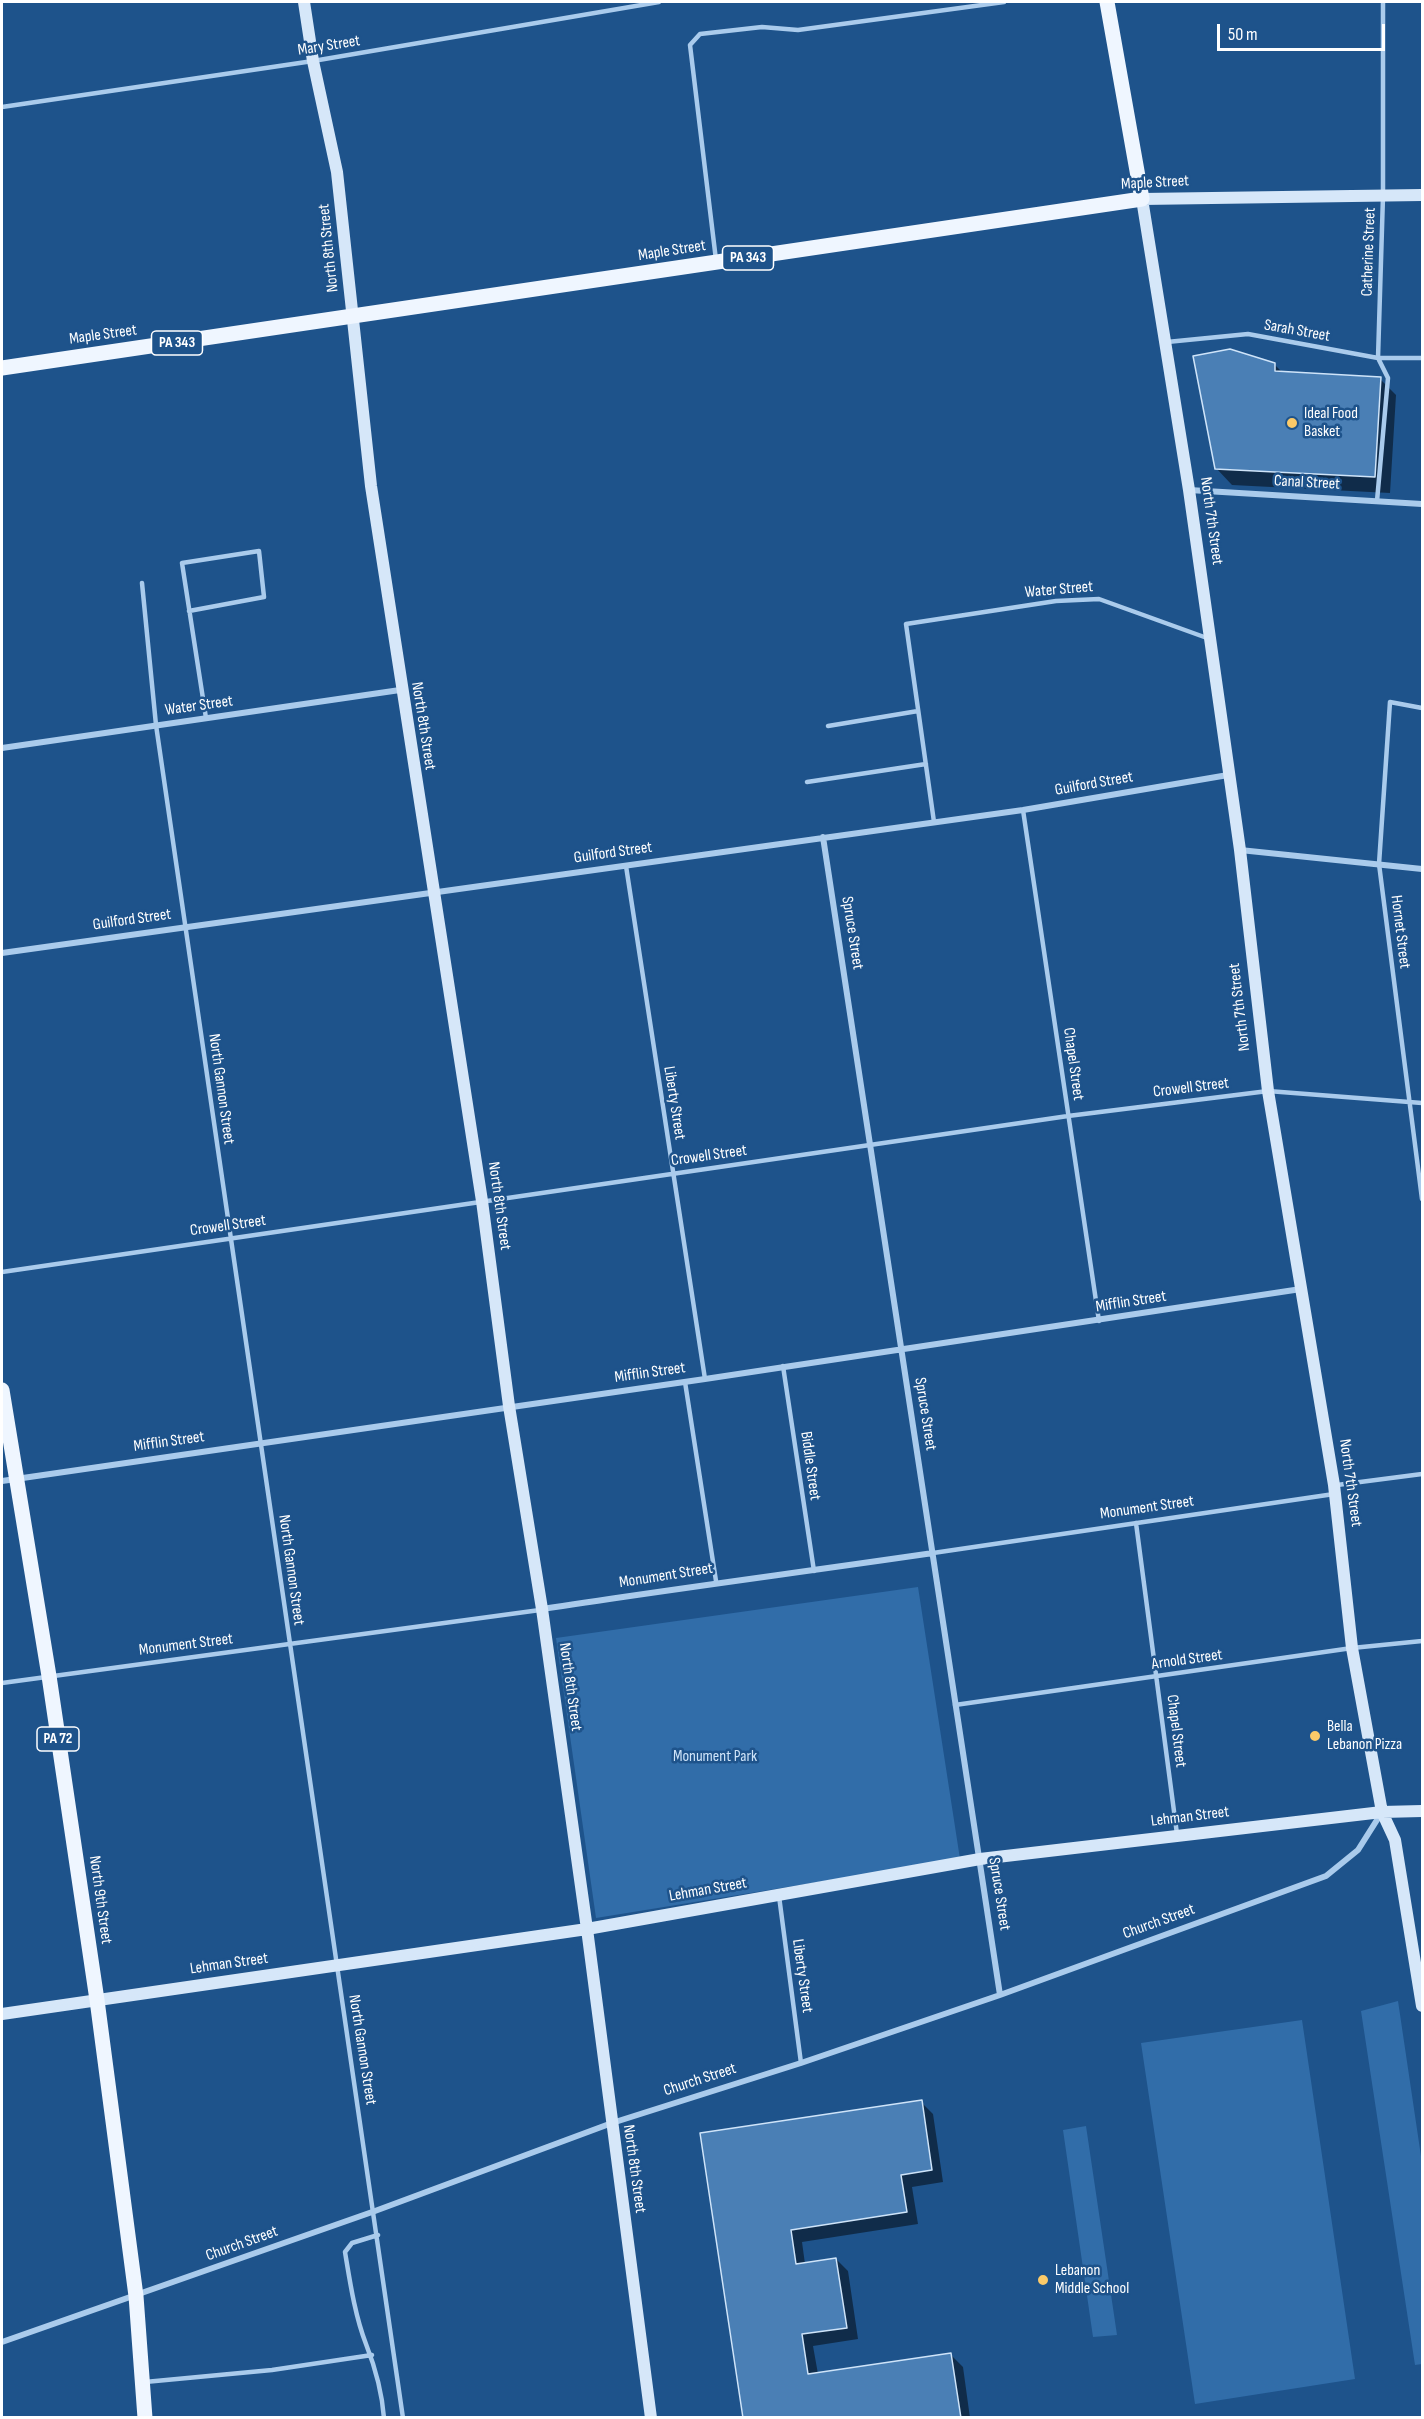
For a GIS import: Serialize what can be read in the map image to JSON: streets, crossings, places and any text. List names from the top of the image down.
{
  "streets": {
    "main road": [
      "Maple Street",
      "PA 343",
      "North 7th Street",
      "PA 72",
      "North 9th Street"
    ],
    "street": [
      "North 8th Street",
      "Canal Street",
      "Water Street",
      "Guilford Street",
      "Spruce Street",
      "Mifflin Street",
      "Monument Street",
      "Lehman Street",
      "Church Street"
    ],
    "lane": [
      "Mary Street",
      "Catherine Street",
      "Sarah Street",
      "Hornet Street",
      "Chapel Street",
      "Crowell Street",
      "North Gannon Street",
      "Liberty Street",
      "Biddle Street",
      "Arnold Street"
    ]
  },
  "crossings": [
    ["Mary Street", "North 8th Street"],
    ["Maple Street", "North 8th Street"],
    ["Maple Street", "Catherine Street"],
    ["Maple Street", "North 7th Street"],
    ["North 8th Street", "Water Street"],
    ["North 8th Street", "Guilford Street"],
    ["North 8th Street", "Crowell Street"],
    ["North 8th Street", "Mifflin Street"],
    ["North 8th Street", "Monument Street"],
    ["North 8th Street", "Lehman Street"],
    ["North 8th Street", "Church Street"],
    ["Catherine Street", "Sarah Street"],
    ["Catherine Street", "Canal Street"],
    ["Sarah Street", "North 7th Street"],
    ["Canal Street", "North 7th Street"],
    ["North 7th Street", "Water Street"],
    ["North 7th Street", "Guilford Street"],
    ["North 7th Street", "Crowell Street"],
    ["North 7th Street", "Mifflin Street"],
    ["North 7th Street", "Monument Street"],
    ["North 7th Street", "Arnold Street"],
    ["North 7th Street", "Lehman Street"],
    ["North 7th Street", "Church Street"],
    ["Water Street", "North Gannon Street"],
    ["Guilford Street", "Spruce Street"],
    ["Guilford Street", "Chapel Street"],
    ["Guilford Street", "North Gannon Street"],
    ["Guilford Street", "Liberty Street"],
    ["Hornet Street", "Crowell Street"],
    ["Spruce Street", "Crowell Street"],
    ["Spruce Street", "Mifflin Street"],
    ["Spruce Street", "Monument Street"],
    ["Spruce Street", "Arnold Street"],
    ["Spruce Street", "Lehman Street"],
    ["Spruce Street", "Church Street"],
    ["Chapel Street", "Crowell Street"],
    ["Chapel Street", "Mifflin Street"],
    ["Chapel Street", "Monument Street"],
    ["Chapel Street", "Arnold Street"],
    ["Chapel Street", "Lehman Street"],
    ["Crowell Street", "North Gannon Street"],
    ["Crowell Street", "Liberty Street"],
    ["North Gannon Street", "Mifflin Street"],
    ["North Gannon Street", "Monument Street"],
    ["North Gannon Street", "Lehman Street"],
    ["North Gannon Street", "Church Street"],
    ["Liberty Street", "Mifflin Street"],
    ["Liberty Street", "Lehman Street"],
    ["Liberty Street", "Church Street"],
    ["Mifflin Street", "Biddle Street"],
    ["Mifflin Street", "North 9th Street"],
    ["Biddle Street", "Monument Street"],
    ["Monument Street", "North 9th Street"],
    ["Lehman Street", "North 9th Street"],
    ["Lehman Street", "Church Street"],
    ["North 9th Street", "Church Street"]
  ],
  "parks": ["Monument Park"],
  "places": ["Ideal Food Basket", "Bella Lebanon Pizza", "Lebanon Middle School"],
  "scale_bar": "50 m"
}
